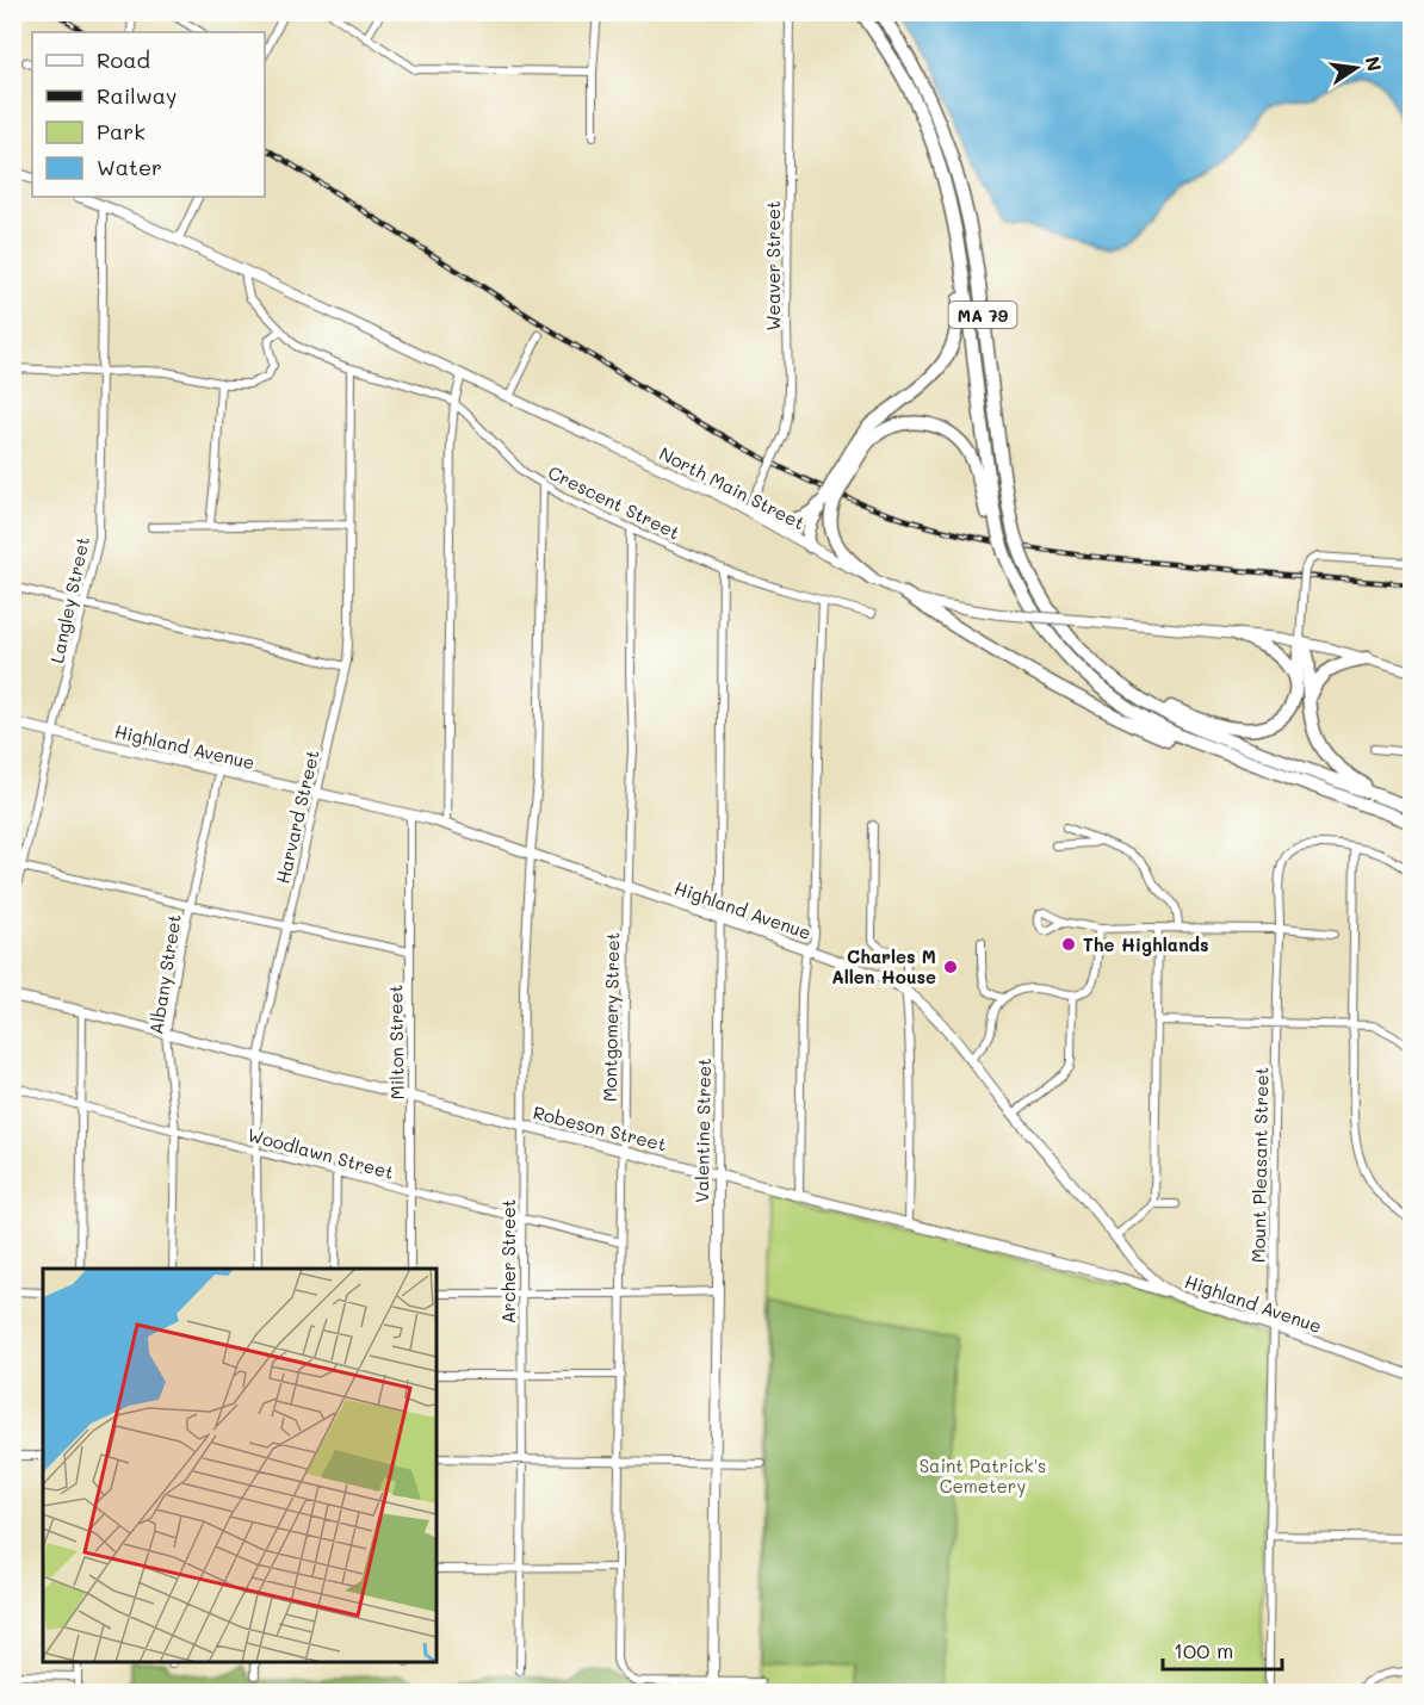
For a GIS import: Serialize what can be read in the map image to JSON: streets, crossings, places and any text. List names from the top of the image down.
{
  "streets": {
    "highway": ["MA 79"],
    "main road": [
      "North Main Street",
      "Highland Avenue",
      "Robeson Street",
      "Valentine Street"
    ],
    "street": [
      "Weaver Street",
      "Crescent Street",
      "Langley Street",
      "Harvard Street",
      "Albany Street",
      "Montgomery Street",
      "Milton Street",
      "Woodlawn Street",
      "Mount Pleasant Street",
      "Archer Street"
    ]
  },
  "crossings": [
    ["Weaver Street", "North Main Street"],
    ["North Main Street", "Crescent Street"],
    ["North Main Street", "Langley Street"],
    ["Crescent Street", "Harvard Street"],
    ["Crescent Street", "Montgomery Street"],
    ["Crescent Street", "Valentine Street"],
    ["Crescent Street", "Archer Street"],
    ["Langley Street", "Highland Avenue"],
    ["Highland Avenue", "Harvard Street"],
    ["Highland Avenue", "Albany Street"],
    ["Highland Avenue", "Montgomery Street"],
    ["Highland Avenue", "Milton Street"],
    ["Highland Avenue", "Robeson Street"],
    ["Highland Avenue", "Valentine Street"],
    ["Highland Avenue", "Mount Pleasant Street"],
    ["Highland Avenue", "Archer Street"],
    ["Harvard Street", "Robeson Street"],
    ["Harvard Street", "Woodlawn Street"],
    ["Albany Street", "Robeson Street"],
    ["Albany Street", "Woodlawn Street"],
    ["Montgomery Street", "Robeson Street"],
    ["Montgomery Street", "Valentine Street"],
    ["Montgomery Street", "Woodlawn Street"],
    ["Milton Street", "Robeson Street"],
    ["Milton Street", "Woodlawn Street"],
    ["Robeson Street", "Valentine Street"],
    ["Robeson Street", "Archer Street"],
    ["Woodlawn Street", "Archer Street"]
  ],
  "parks": ["Saint Patrick's Cemetery"],
  "places": ["The Highlands", "Charles M Allen House"],
  "legend": [
    "Road",
    "Railway",
    "Park",
    "Water"
  ],
  "scale_bar": "100 m",
  "north": "right"
}
